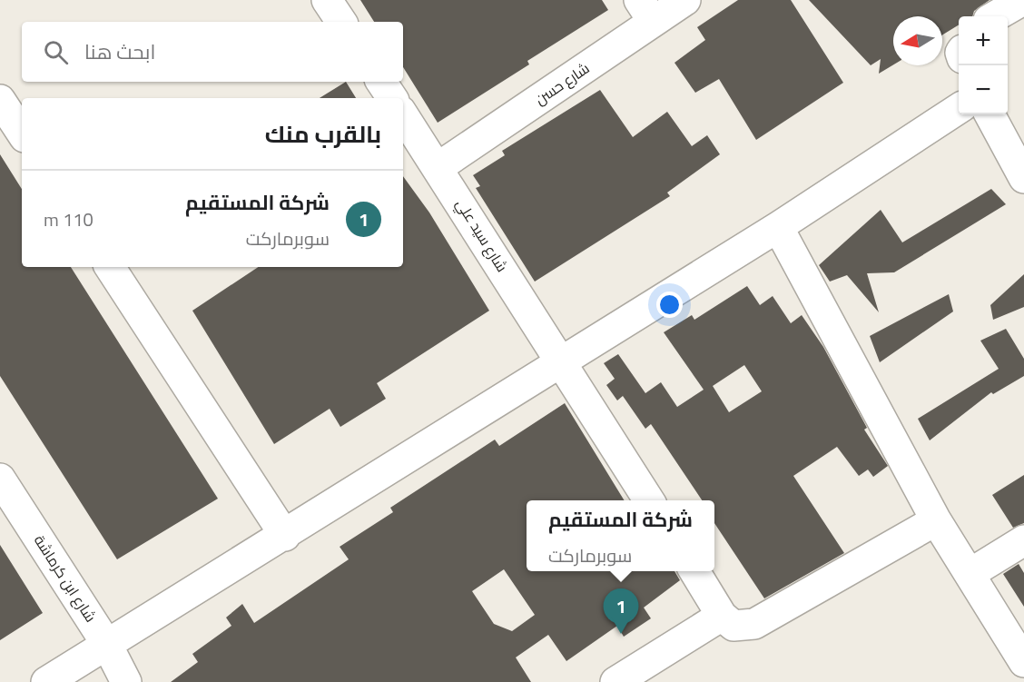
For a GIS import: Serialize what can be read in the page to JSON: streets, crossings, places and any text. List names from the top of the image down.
{
  "streets": {
    "street": ["شارع حسن", "شارع سيد علي", "شارع ابن كرماشة"]
  },
  "crossings": [
    ["شارع حسن", "شارع سيد علي"]
  ],
  "north": "left",
  "page": {
    "map_buttons": ["+", "−"],
    "search": "ابحث هنا",
    "heading": "بالقرب منك",
    "list": [
      {
        "mark": "1",
        "name": "شركة المستقيم",
        "note": "سوبرماركت",
        "value": "110 m"
      }
    ],
    "popup": ["شركة المستقيم", "سوبرماركت"],
    "pins": "1"
  }
}
